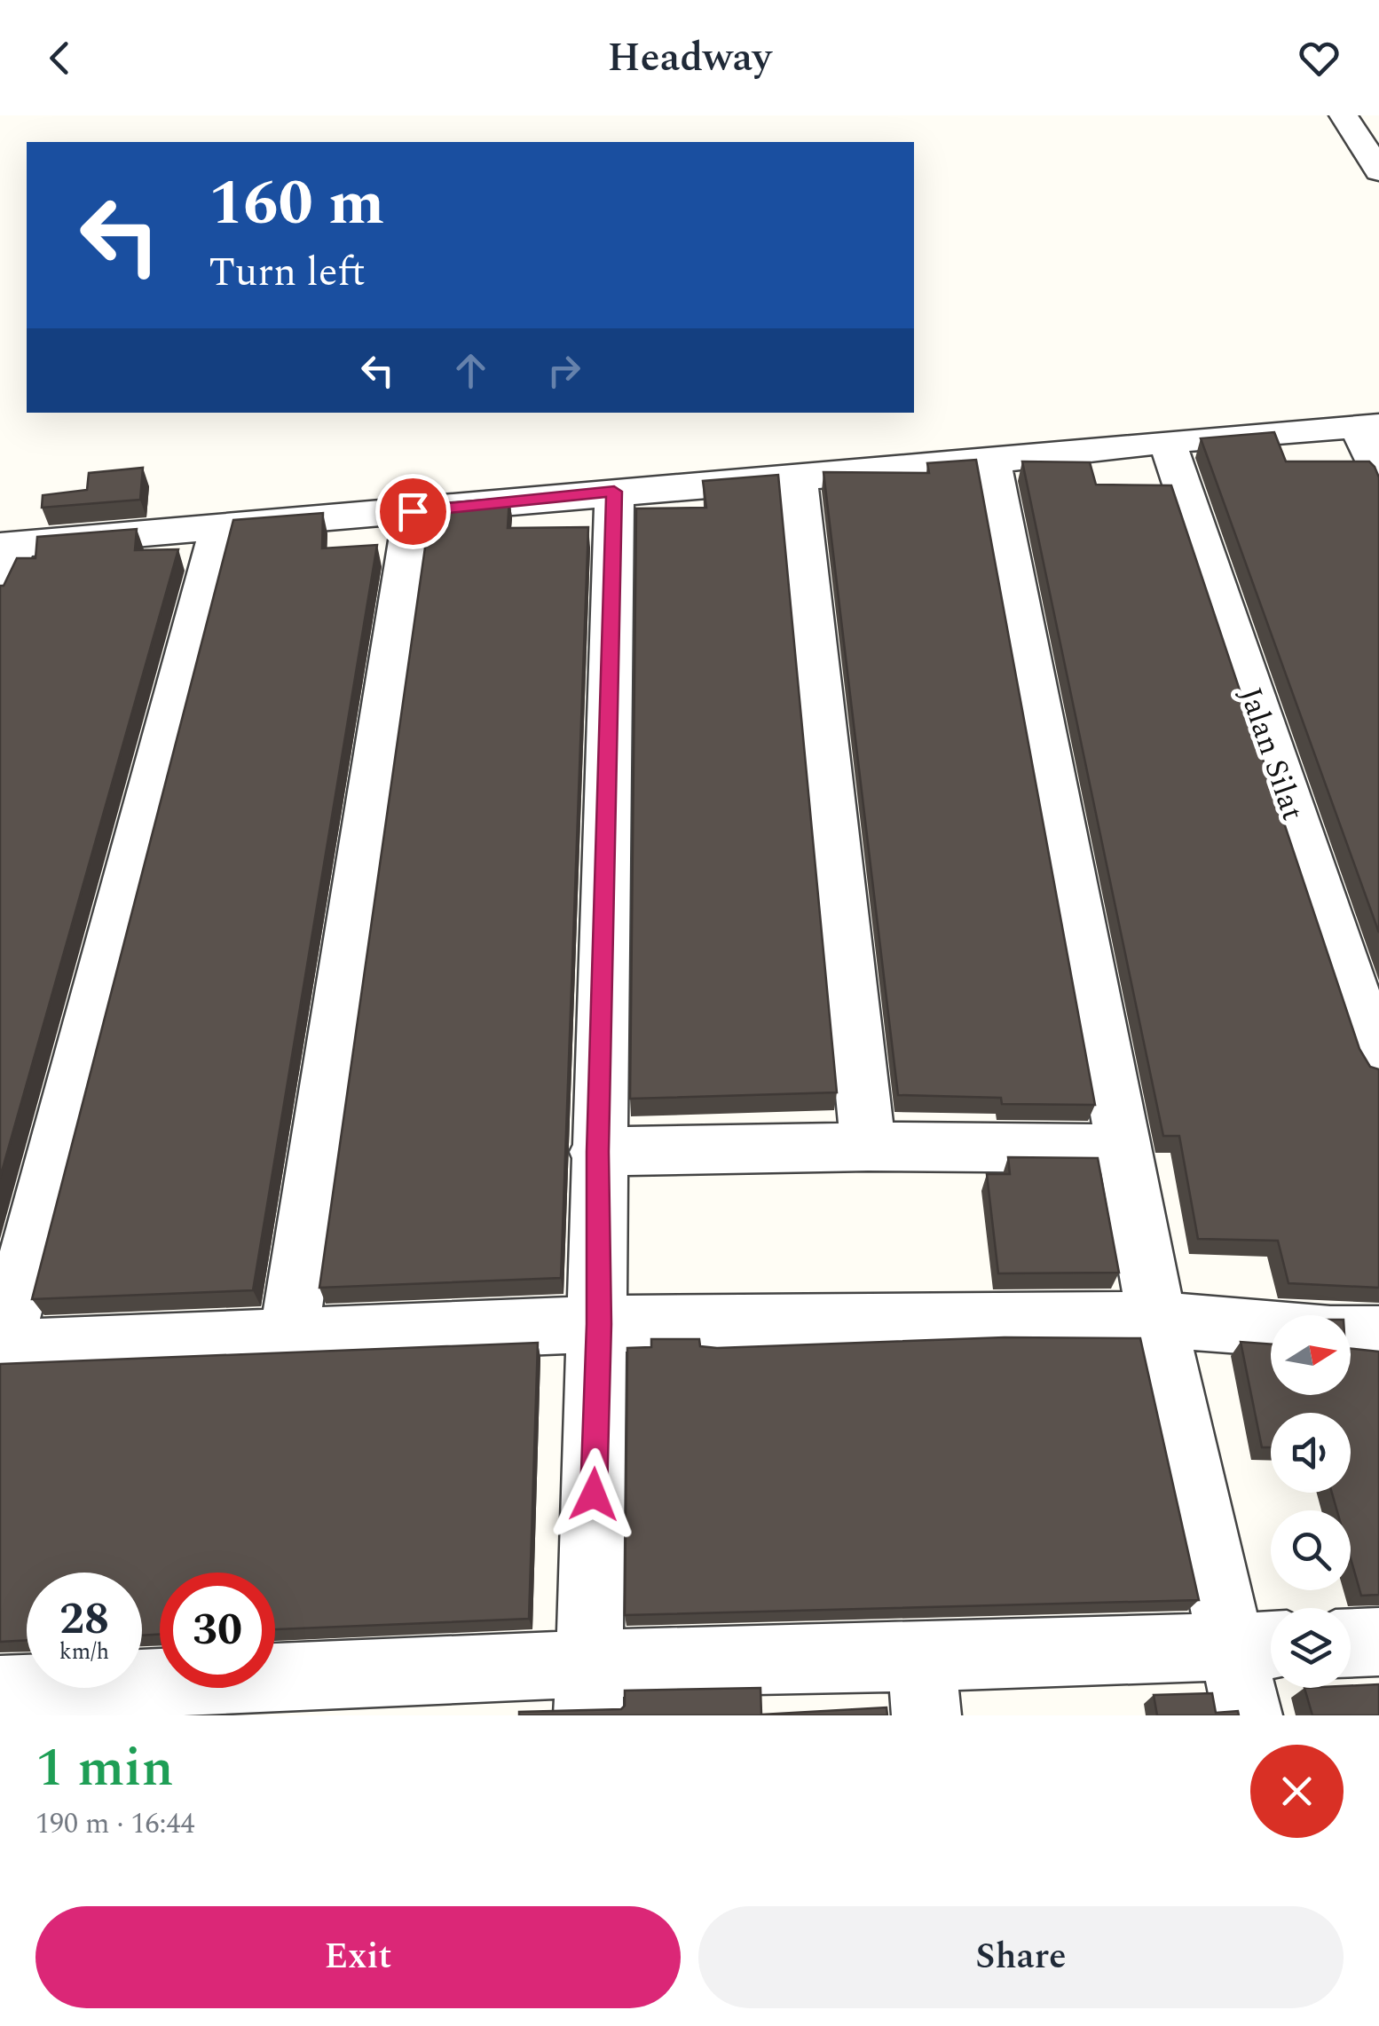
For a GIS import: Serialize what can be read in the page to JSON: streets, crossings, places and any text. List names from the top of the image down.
{
  "streets": {
    "street": ["Jalan Silat"]
  },
  "north": "right",
  "page": {
    "header": "Headway",
    "turn": ["160 m", "Turn left"],
    "speed": "28 km/h",
    "limit": "30",
    "heading": ["1 min", "190 m · 16:44"],
    "buttons": ["Exit", "Share"]
  }
}
